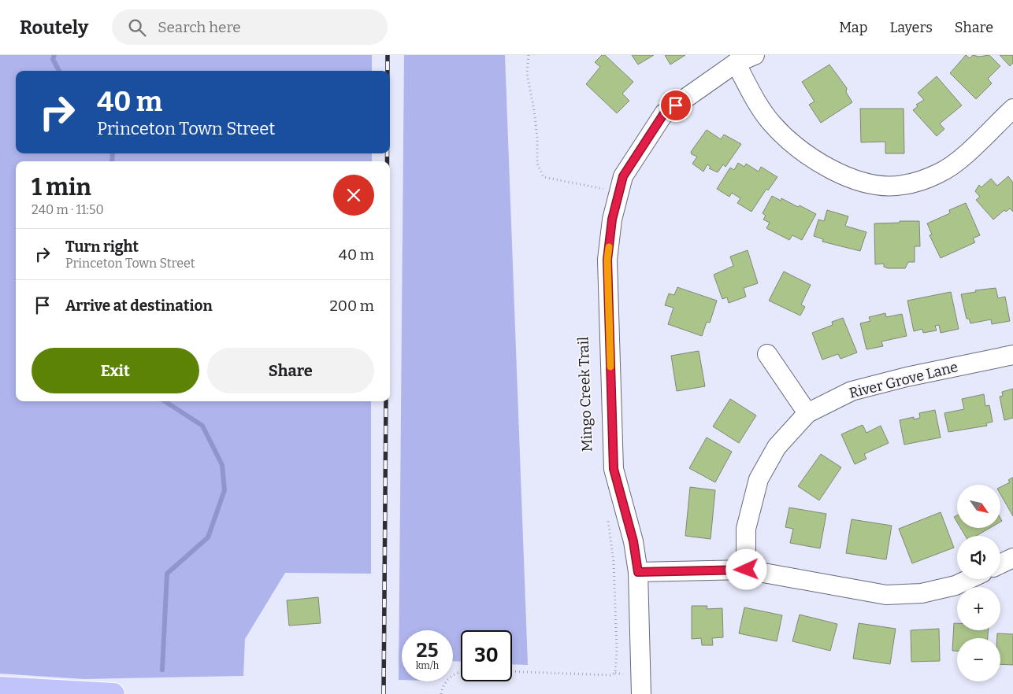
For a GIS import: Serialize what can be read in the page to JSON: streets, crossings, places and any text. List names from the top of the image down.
{
  "streets": {
    "street": ["River Grove Lane"]
  },
  "north": "bottom right",
  "page": {
    "header": "Routely",
    "search": "Search here",
    "nav": ["Map", "Layers", "Share"],
    "turn": ["40 m", "Princeton Town Street"],
    "heading": ["1 min", "240 m · 11:50"],
    "list": [
      {
        "name": "Turn right",
        "note": "Princeton Town Street",
        "value": "40 m"
      },
      {
        "name": "Arrive at destination",
        "value": "200 m"
      }
    ],
    "buttons": ["Exit", "Share"],
    "map_buttons": ["+", "−"],
    "speed": "25 km/h",
    "limit": "30"
  }
}
